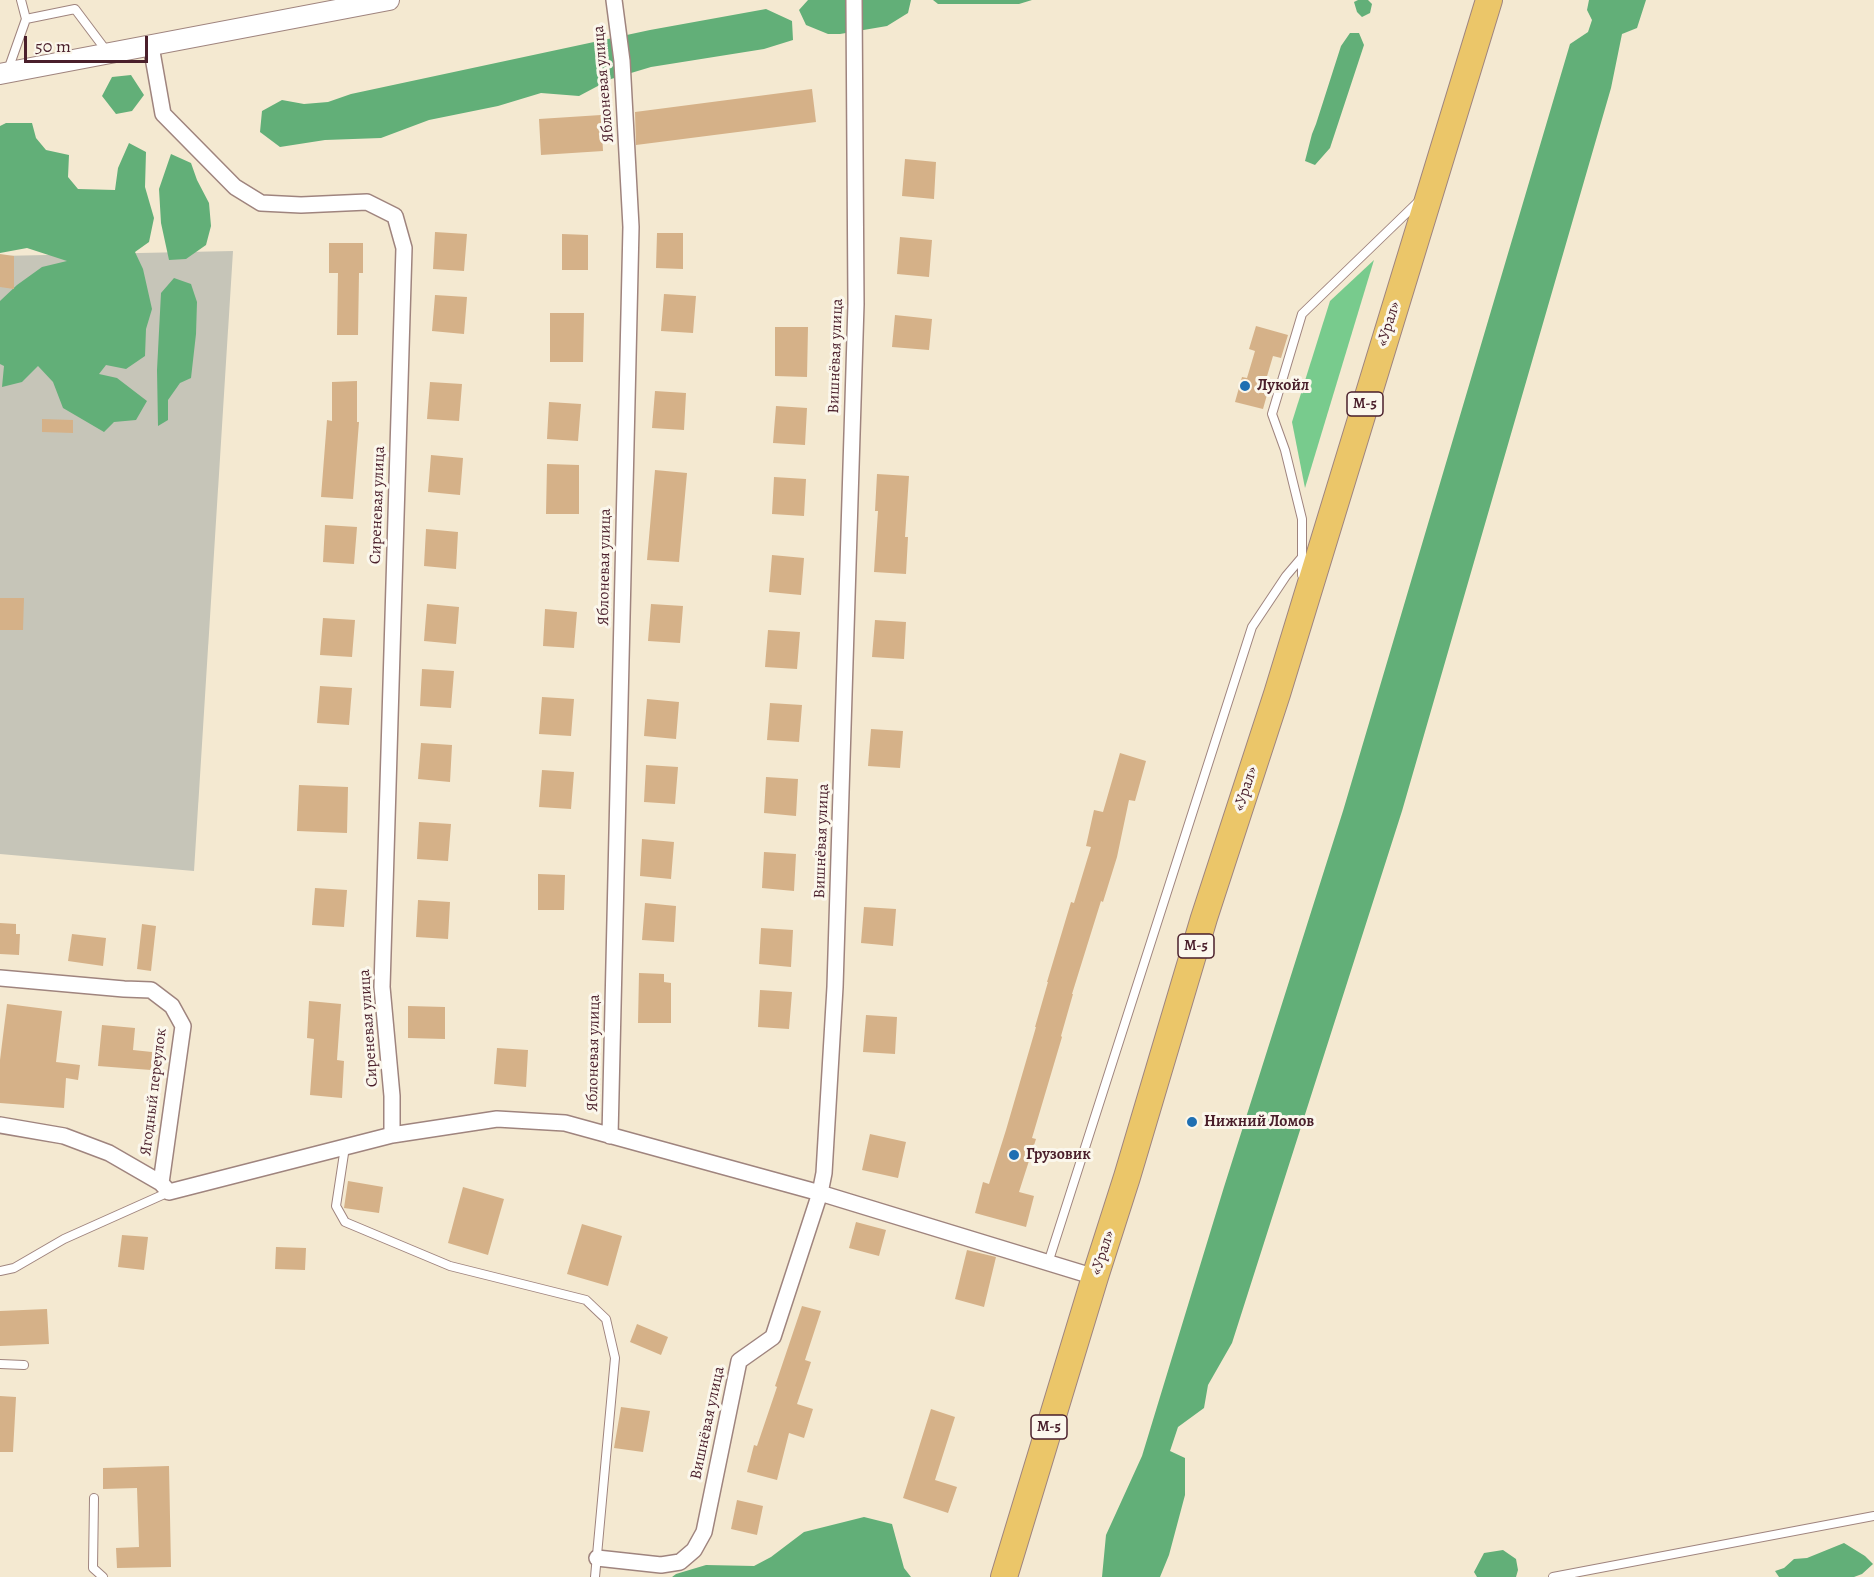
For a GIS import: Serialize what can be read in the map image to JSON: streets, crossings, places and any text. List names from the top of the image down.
{
  "streets": {
    "highway": ["«Урал»", "М-5"],
    "street": [
      "Яблоневая улица",
      "Вишнёвая улица",
      "Сиреневая улица",
      "Ягодный переулок"
    ]
  },
  "places": ["Лукойл", "Нижний Ломов", "Грузовик"],
  "scale_bar": "50 m"
}
